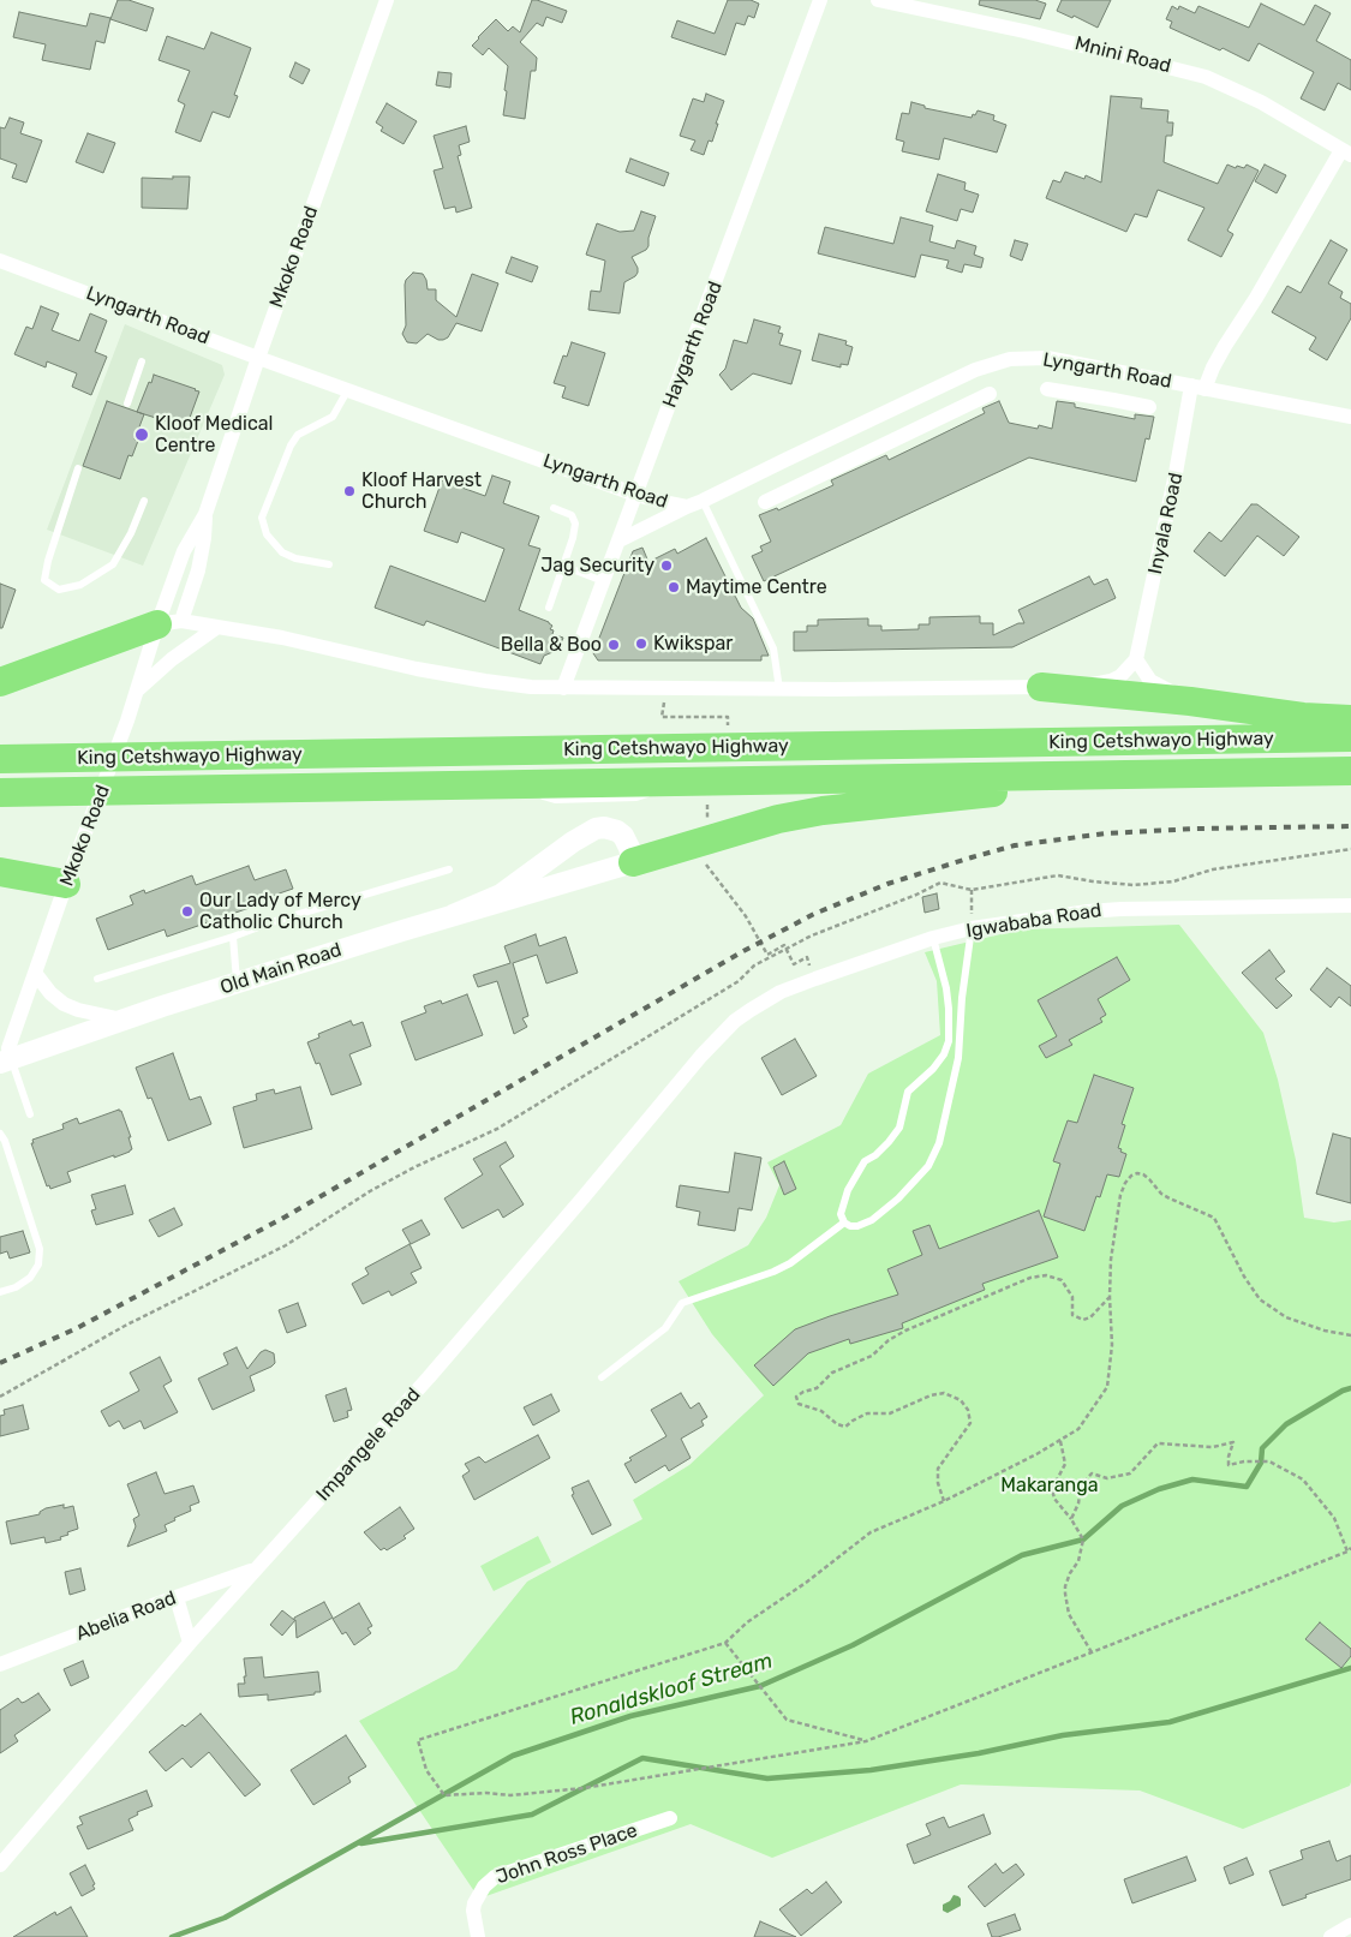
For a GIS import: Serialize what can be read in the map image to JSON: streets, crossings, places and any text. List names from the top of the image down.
{
  "streets": {
    "highway": ["King Cetshwayo Highway"],
    "street": [
      "Mnini Road",
      "Mkoko Road",
      "Lyngarth Road",
      "Haygarth Road",
      "Inyala Road",
      "Igwababa Road",
      "Old Main Road",
      "Impangele Road",
      "Abelia Road",
      "John Ross Place"
    ]
  },
  "crossings": [
    ["Mnini Road", "Inyala Road"],
    ["Mkoko Road", "Lyngarth Road"],
    ["Mkoko Road", "Old Main Road"],
    ["Lyngarth Road", "Haygarth Road"],
    ["Lyngarth Road", "Inyala Road"],
    ["Igwababa Road", "Impangele Road"],
    ["Impangele Road", "Abelia Road"]
  ],
  "water": ["Ronaldskloof Stream"],
  "parks": ["Makaranga"],
  "places": [
    "Kloof Medical Centre",
    "Kloof Harvest Church",
    "Jag Security",
    "Maytime Centre",
    "Kwikspar",
    "Bella & Boo",
    "Our Lady of Mercy Catholic Church"
  ]
}
